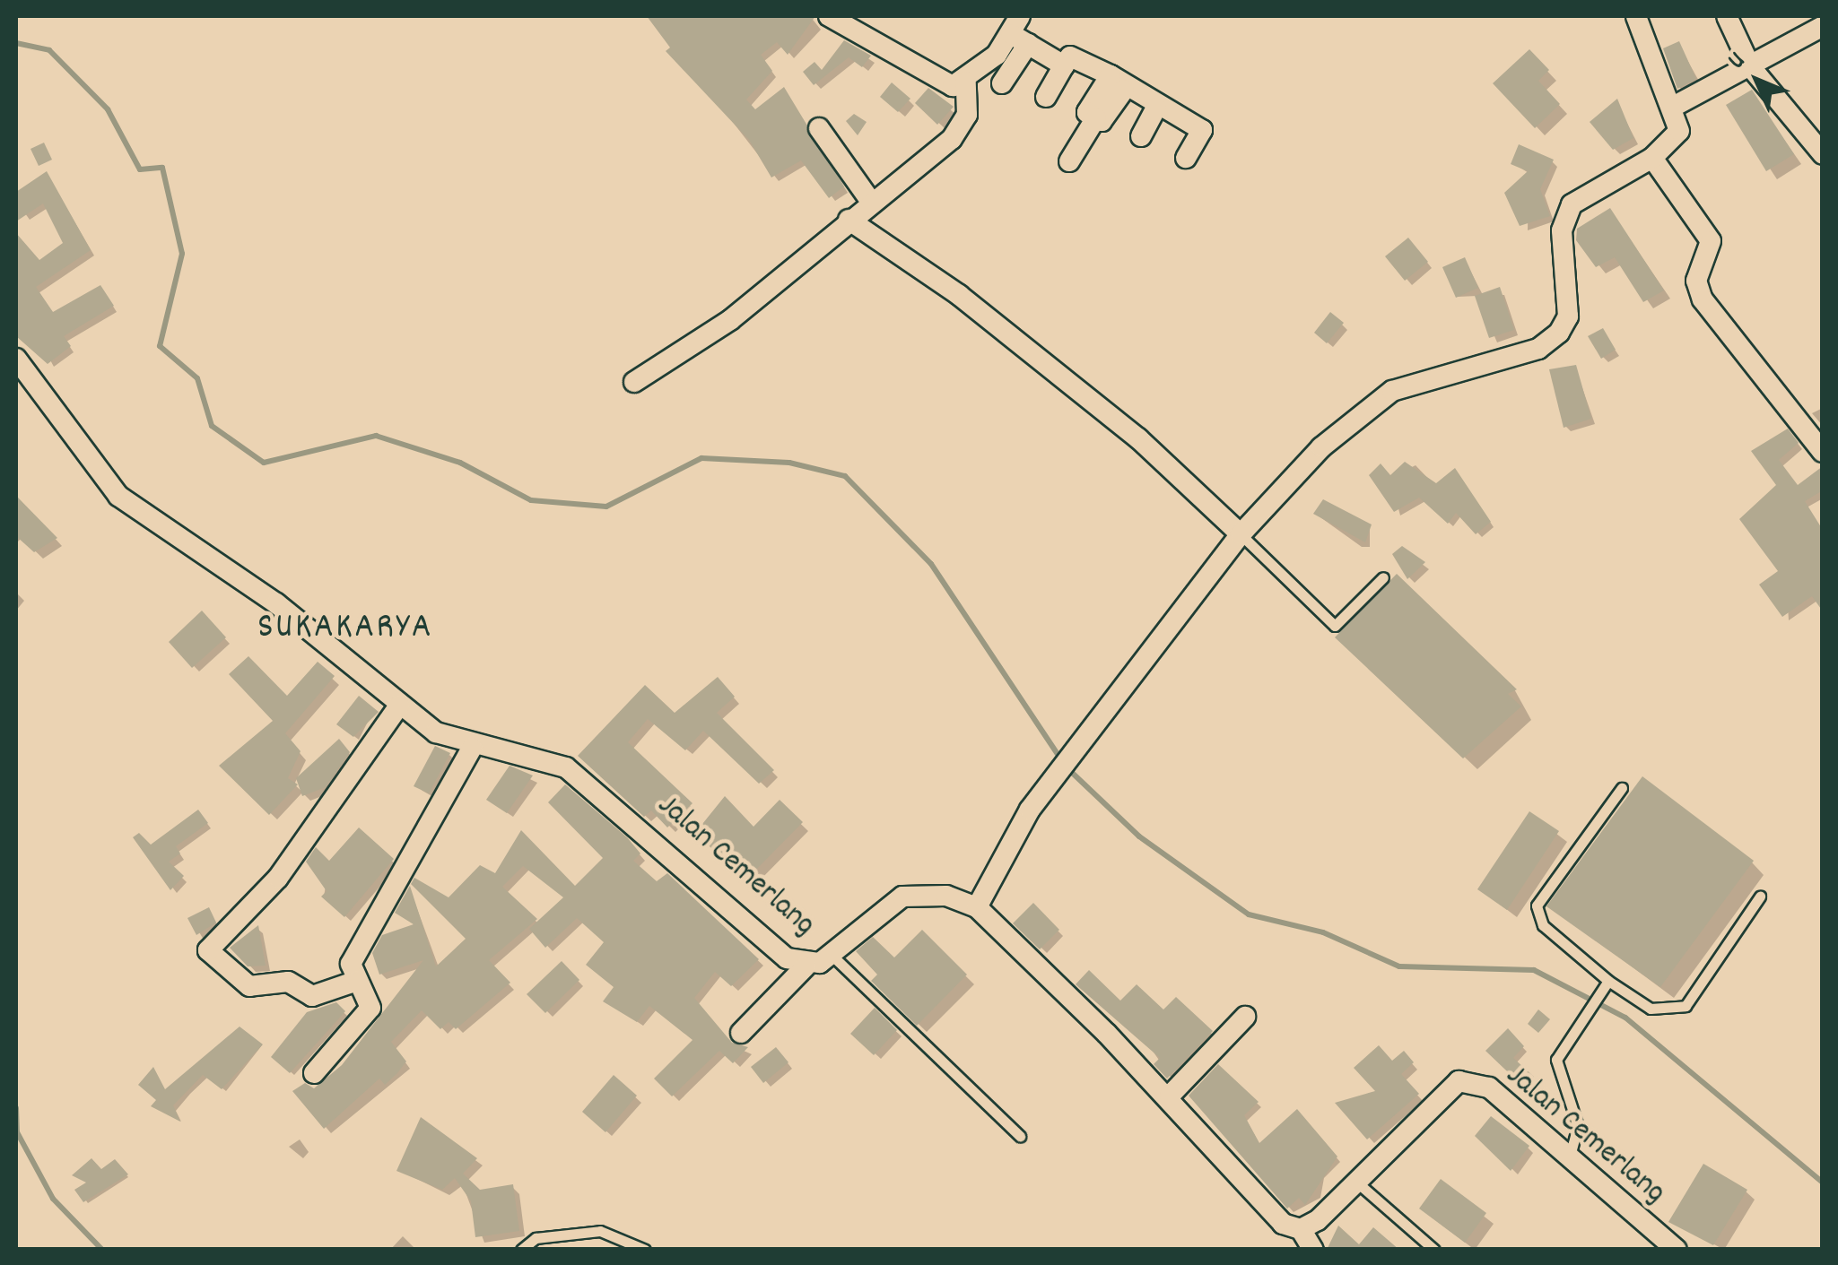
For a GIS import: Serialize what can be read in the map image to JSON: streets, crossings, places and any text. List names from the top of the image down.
{
  "streets": {
    "street": ["Jalan Cemerlang"]
  },
  "districts": ["SUKAKARYA"],
  "north": "top left"
}
